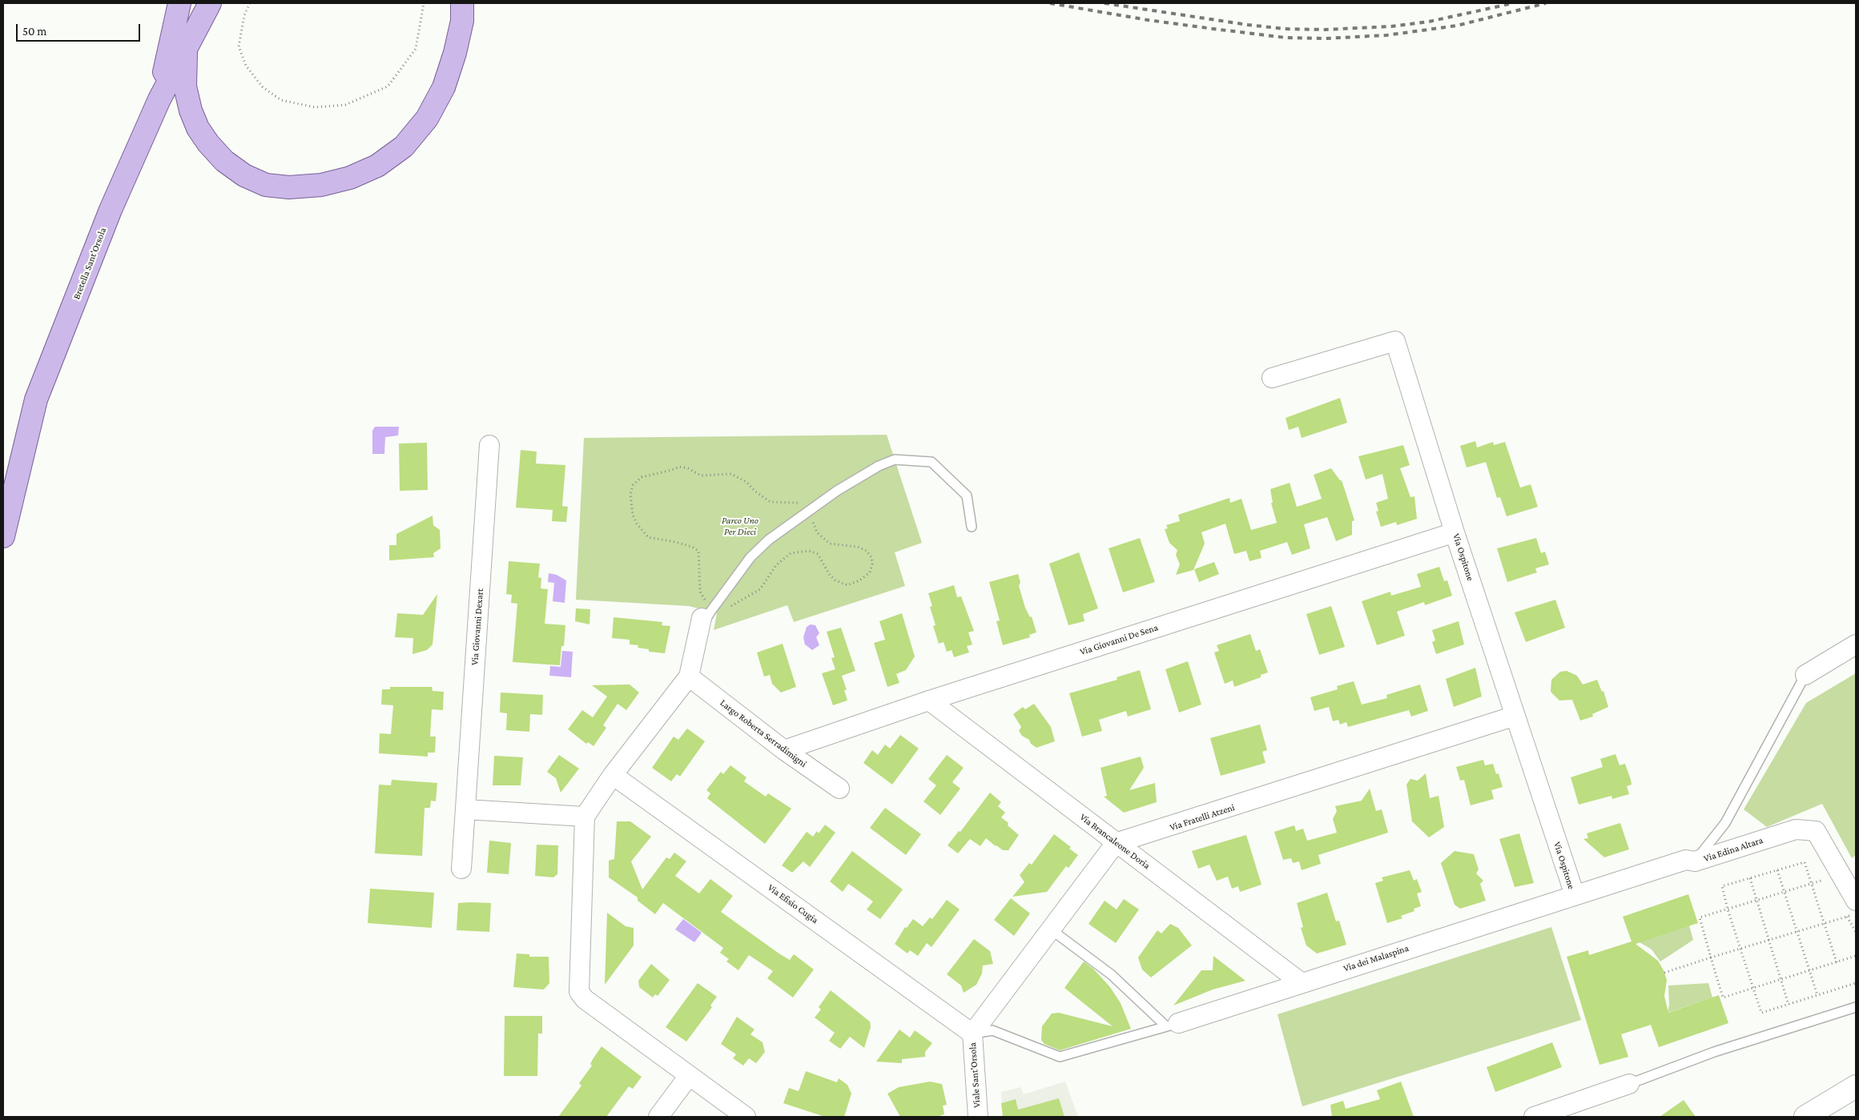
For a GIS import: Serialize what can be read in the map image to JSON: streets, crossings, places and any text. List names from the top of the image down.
{
  "streets": {
    "main road": ["Bretella Sant'Orsola"],
    "street": [
      "Via Ospitone",
      "Via Giovanni Dexart",
      "Via Giovanni De Sena",
      "Largo Roberta Serradimigni",
      "Via Fratelli Atzeni",
      "Via Brancaleone Doria",
      "Via Edina Altara",
      "Via Efisio Cugia",
      "Via dei Malaspina",
      "Viale Sant'Orsola"
    ]
  },
  "crossings": [
    ["Via Ospitone", "Via Giovanni De Sena"],
    ["Via Ospitone", "Via Fratelli Atzeni"],
    ["Via Ospitone", "Via Edina Altara"],
    ["Via Ospitone", "Via dei Malaspina"],
    ["Via Giovanni De Sena", "Largo Roberta Serradimigni"],
    ["Via Giovanni De Sena", "Via Brancaleone Doria"],
    ["Via Fratelli Atzeni", "Via Brancaleone Doria"],
    ["Via Brancaleone Doria", "Via dei Malaspina"],
    ["Via Edina Altara", "Via dei Malaspina"],
    ["Via Efisio Cugia", "Viale Sant'Orsola"]
  ],
  "parks": ["Parco Uno Per Dieci"],
  "scale_bar": "50 m"
}
